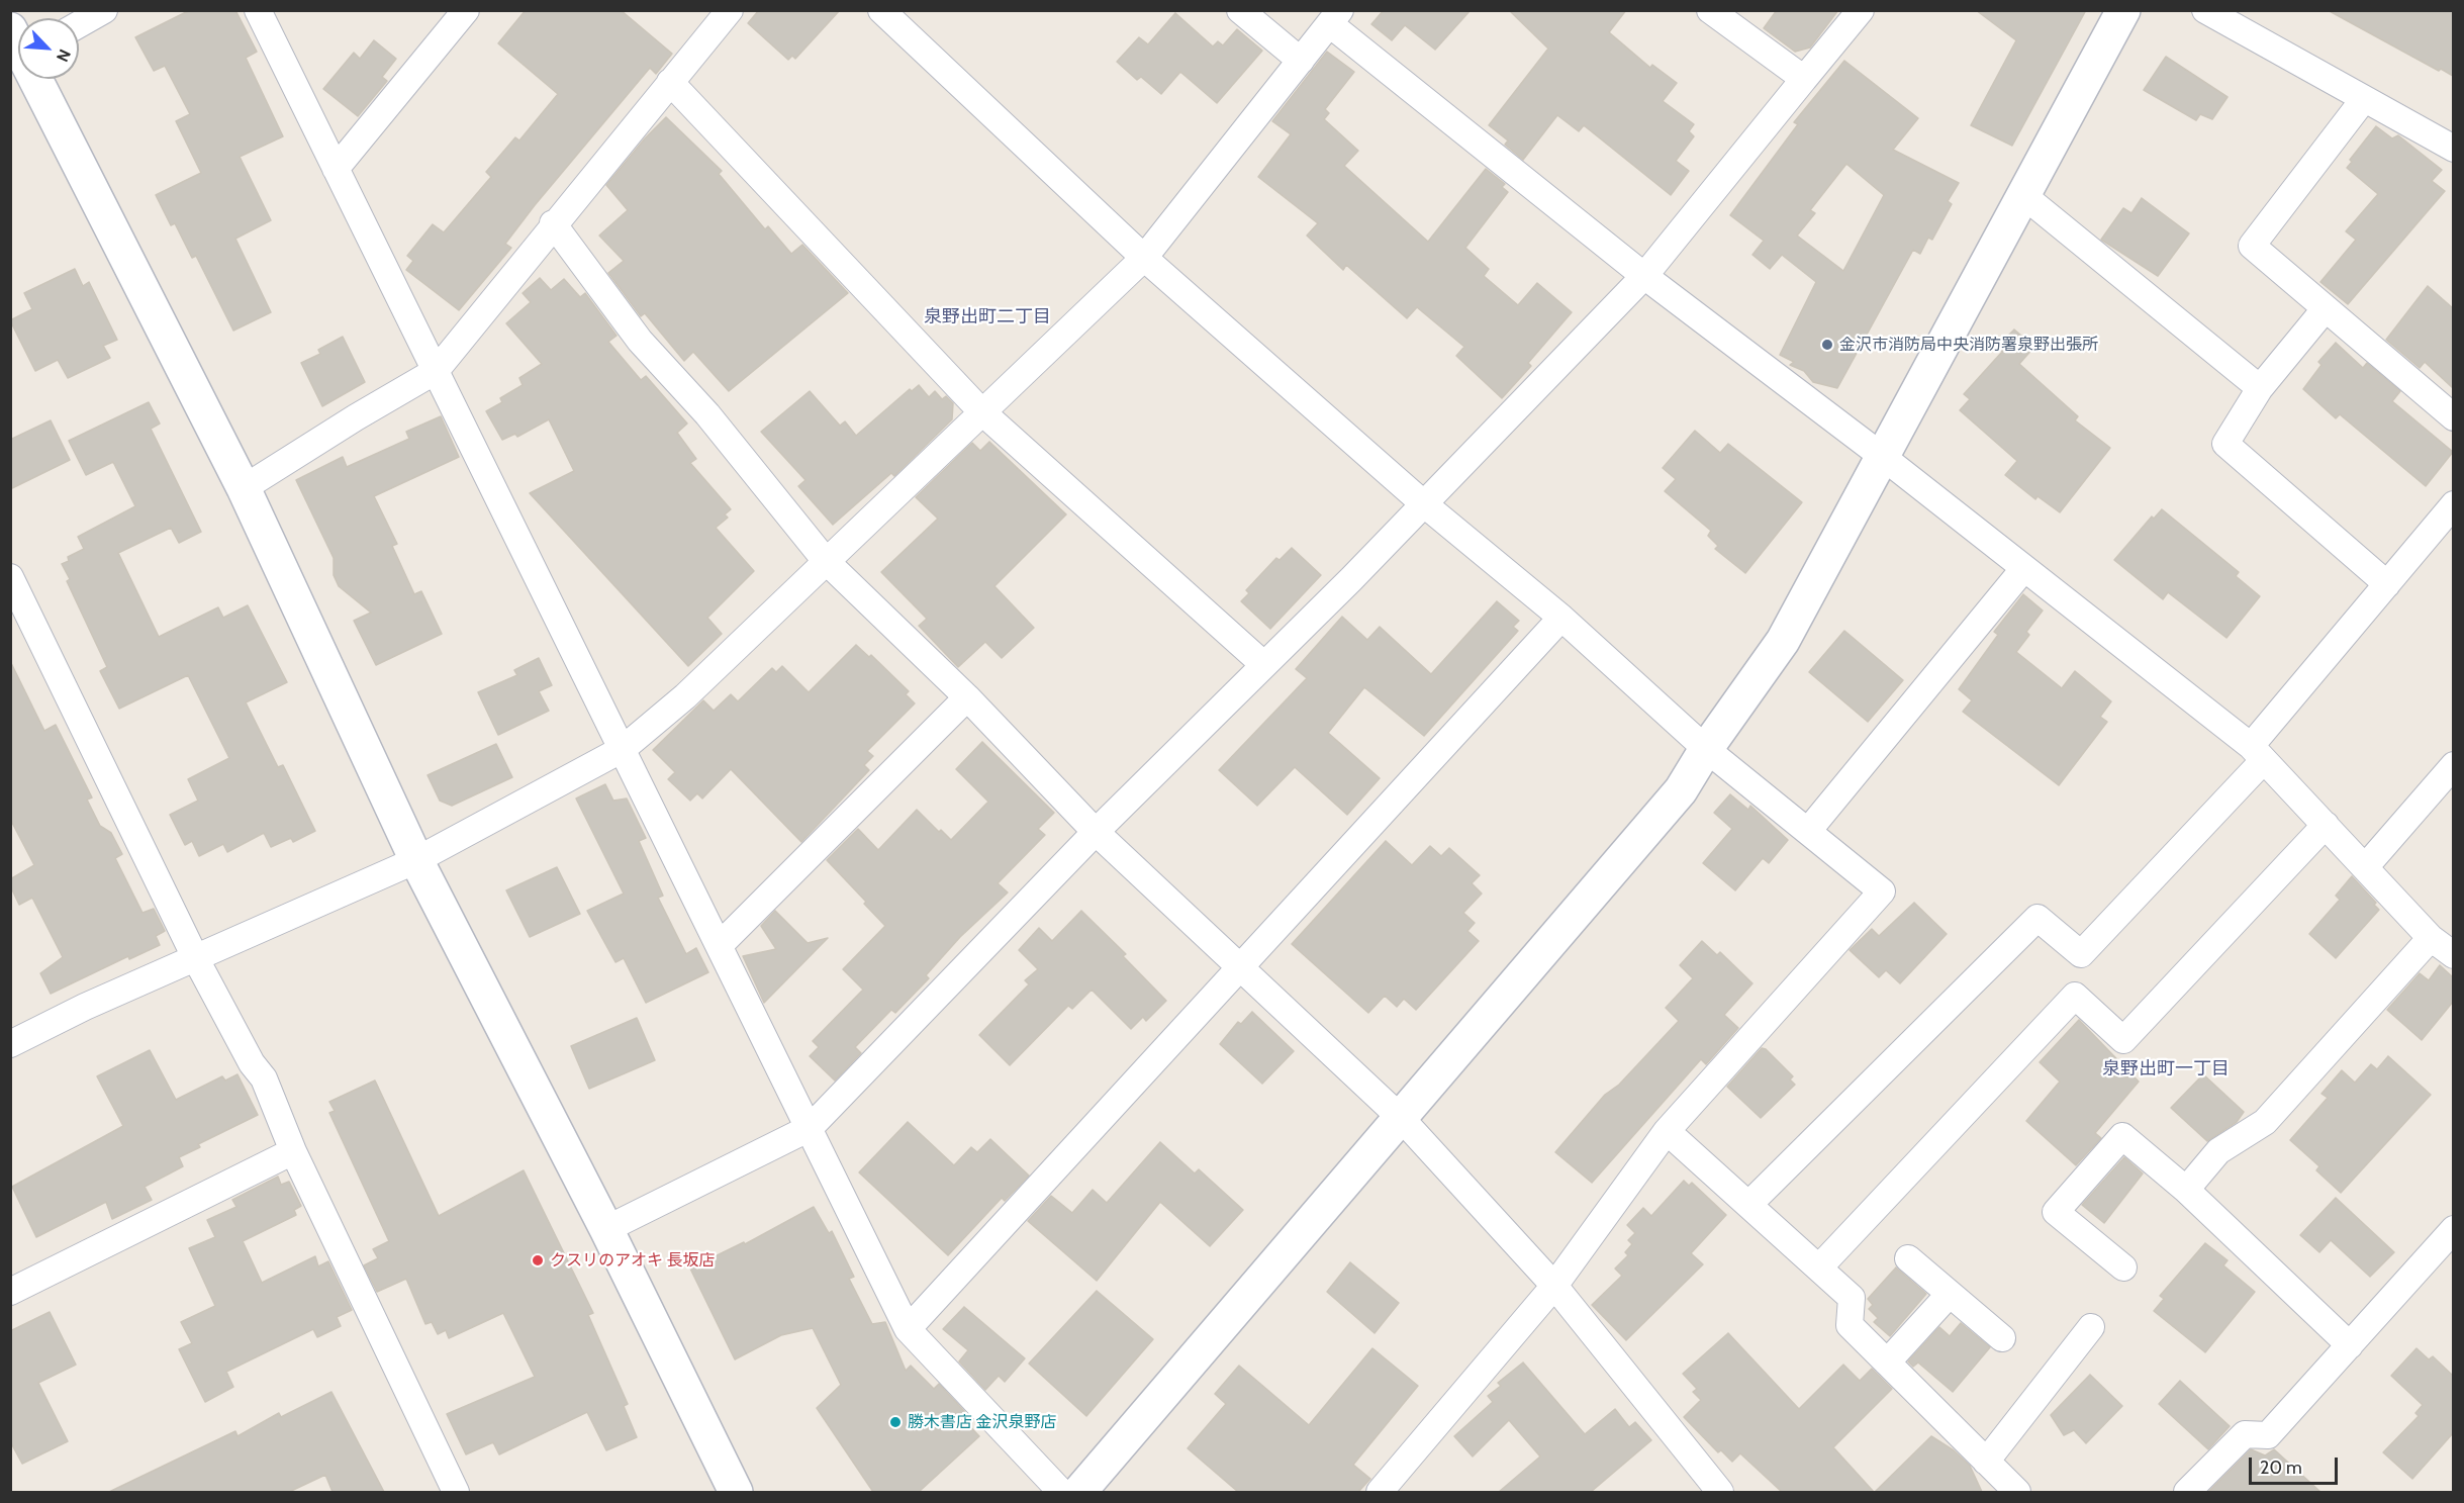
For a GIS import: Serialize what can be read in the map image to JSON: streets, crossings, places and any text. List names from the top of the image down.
{
  "districts": ["泉野出町二丁目", "泉野出町一丁目"],
  "places": ["金沢市消防局中央消防署泉野出張所", "クスリのアオキ 長坂店", "勝木書店 金沢泉野店"],
  "scale_bar": "20 m",
  "north": "bottom right"
}
